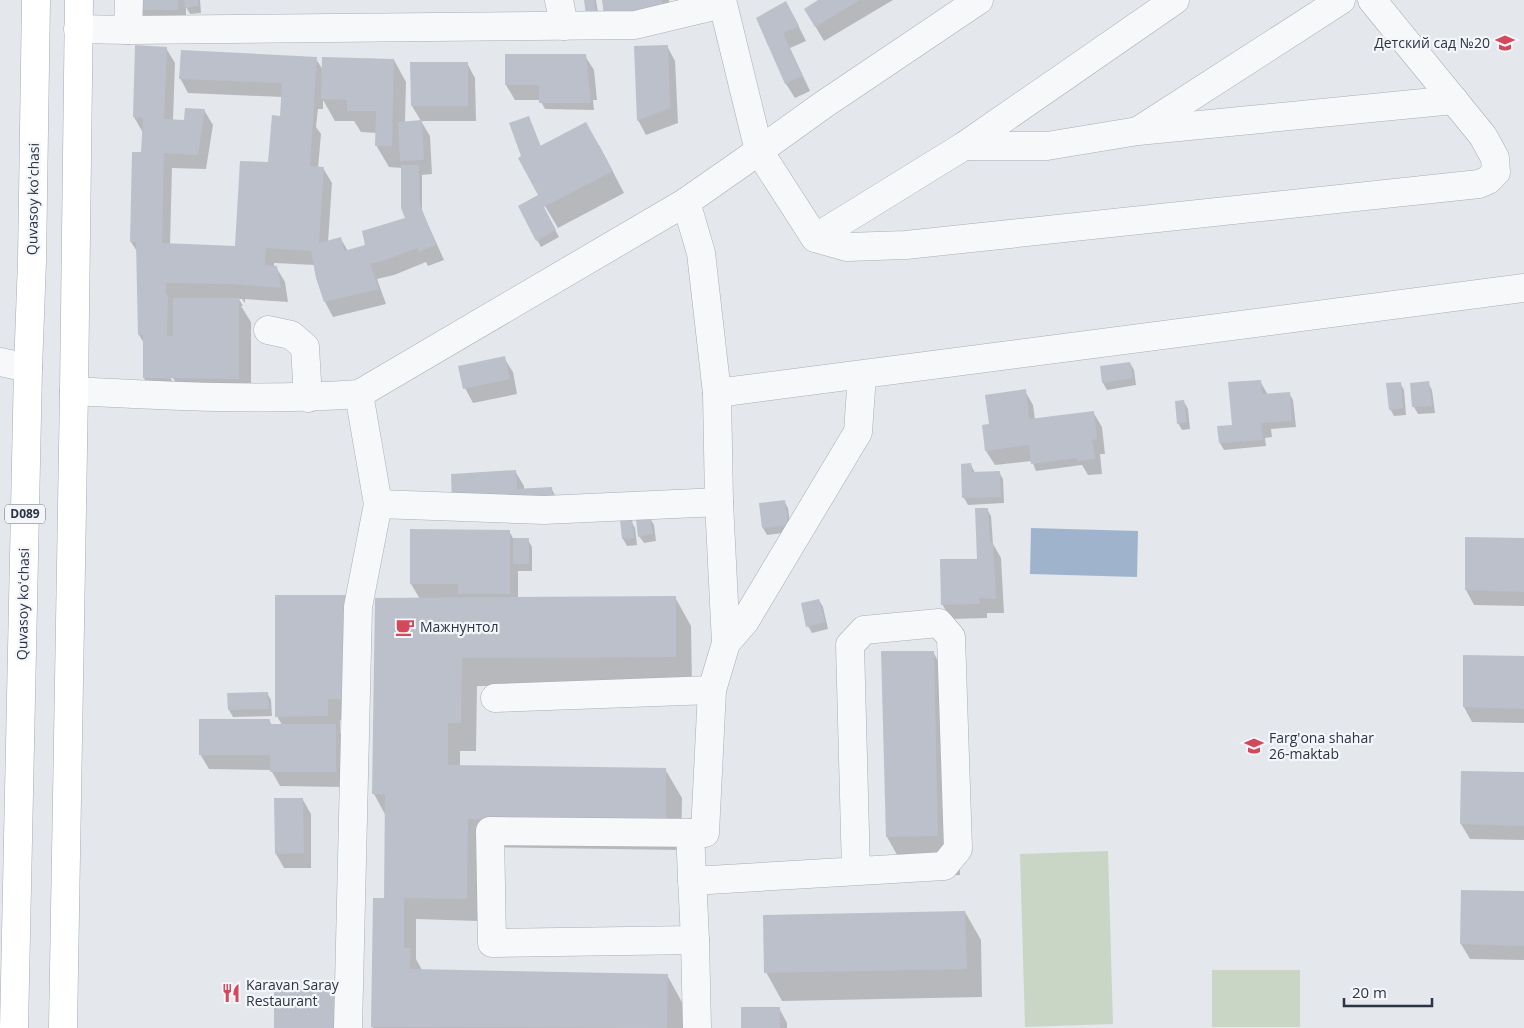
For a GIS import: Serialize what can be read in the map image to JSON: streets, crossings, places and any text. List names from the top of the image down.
{
  "streets": {
    "main road": ["Quvasoy koʻchasi", "D089"]
  },
  "places": {
    "school or university": ["Детский сад №20", "Farg'ona shahar 26-maktab"],
    "cafe": ["Мажнунтол"],
    "restaurant": ["Karavan Saray Restaurant"]
  },
  "scale_bar": "20 m"
}
